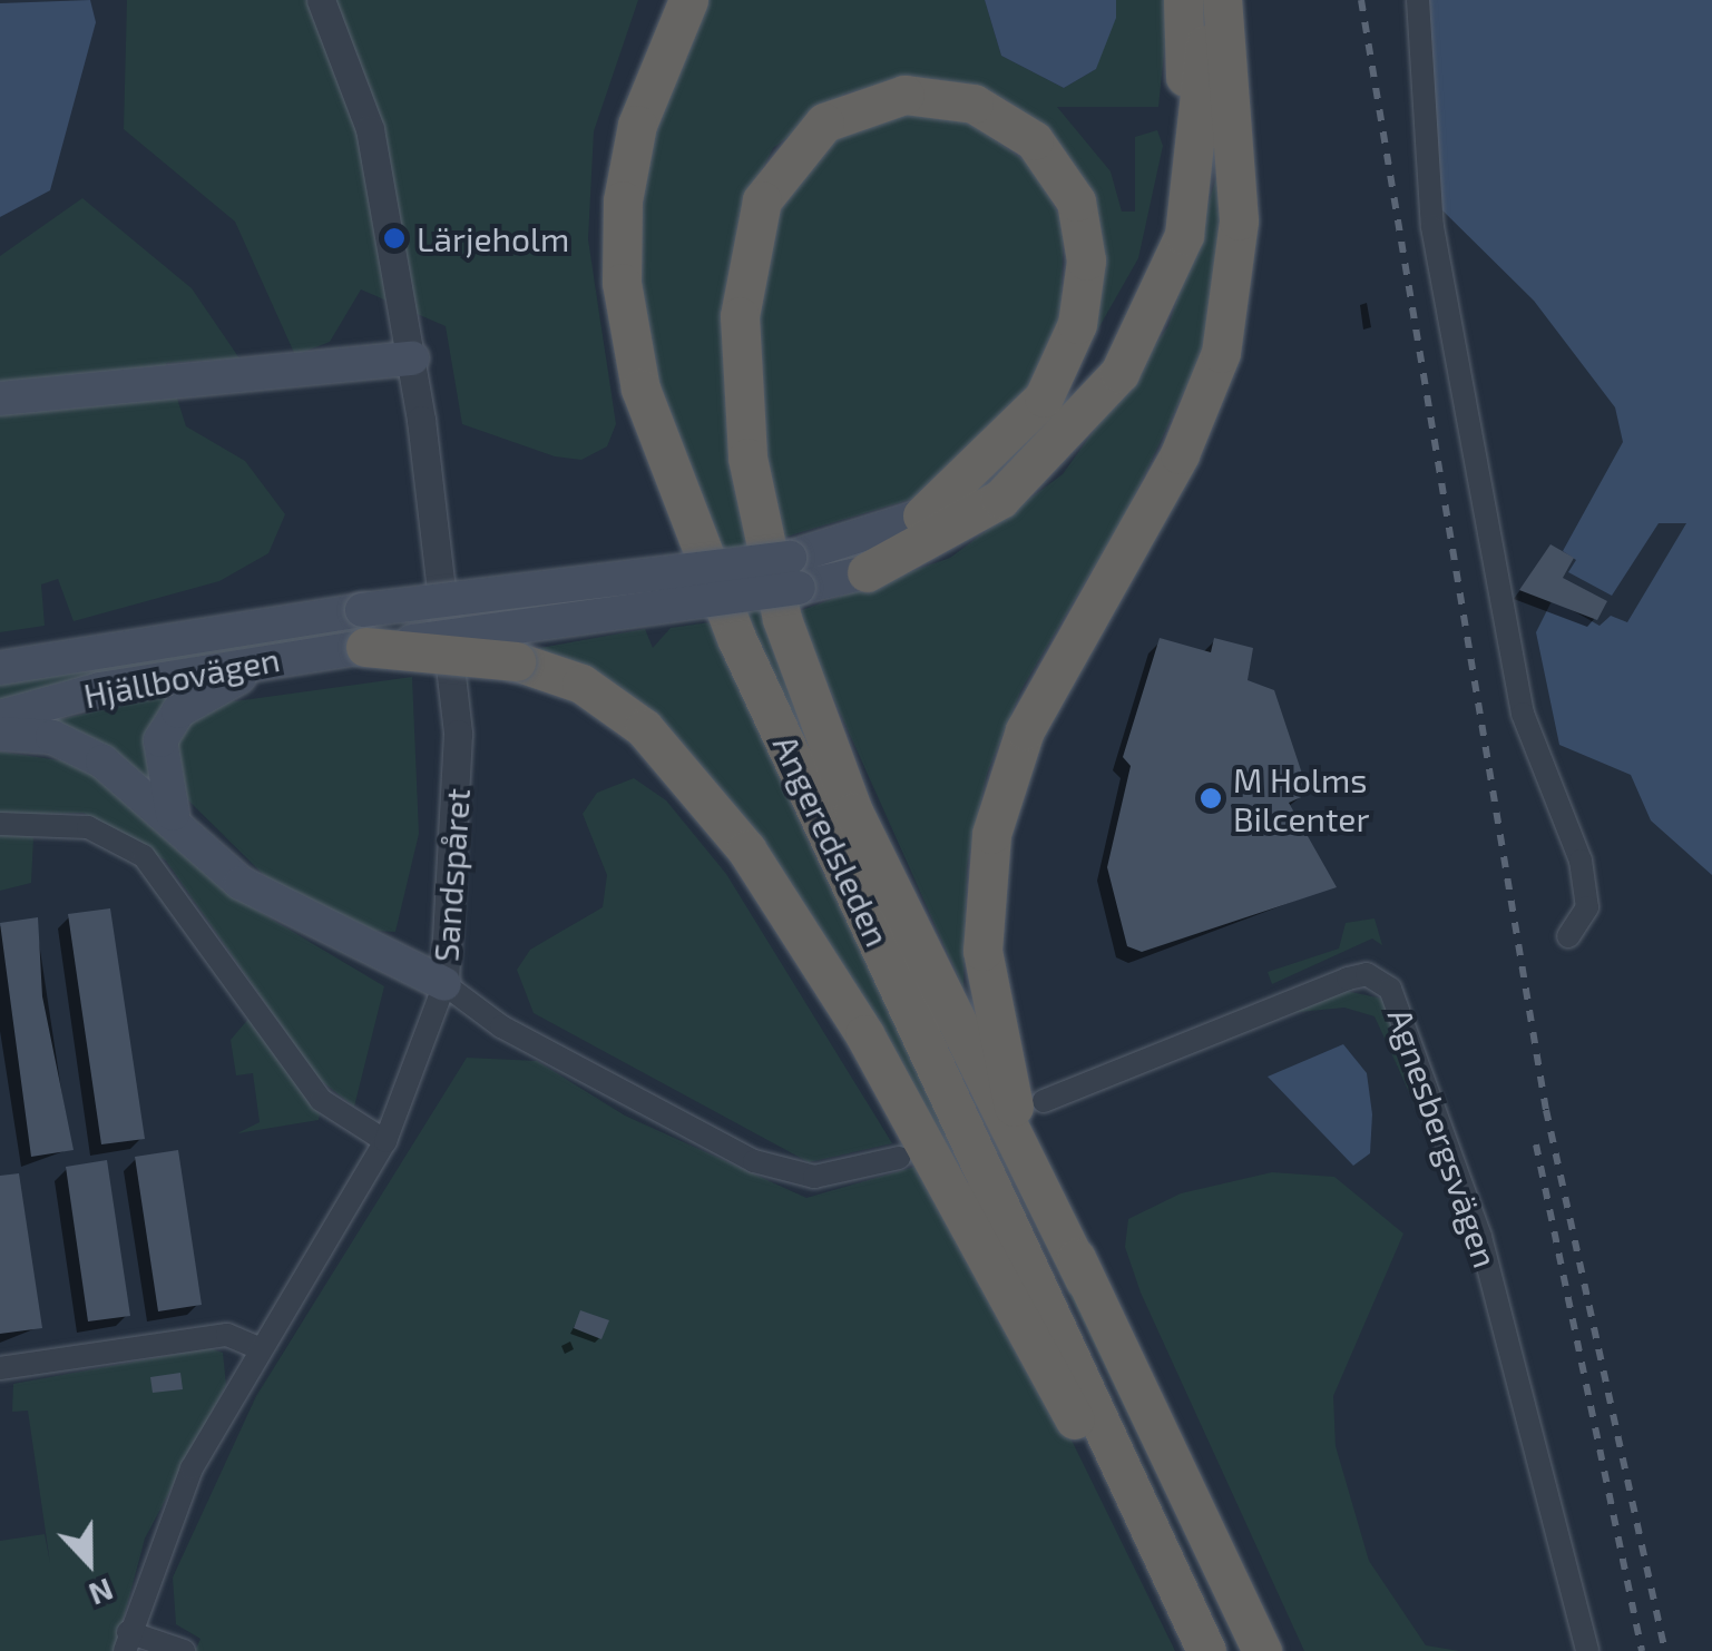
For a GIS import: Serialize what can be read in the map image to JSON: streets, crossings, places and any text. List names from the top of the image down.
{
  "streets": {
    "highway": ["Angeredsleden"],
    "main road": ["Hjällbovägen"],
    "street": ["Sandspåret", "Agnesbergsvägen"]
  },
  "places": ["Lärjeholm", "M Holms Bilcenter"],
  "north": "bottom"
}
